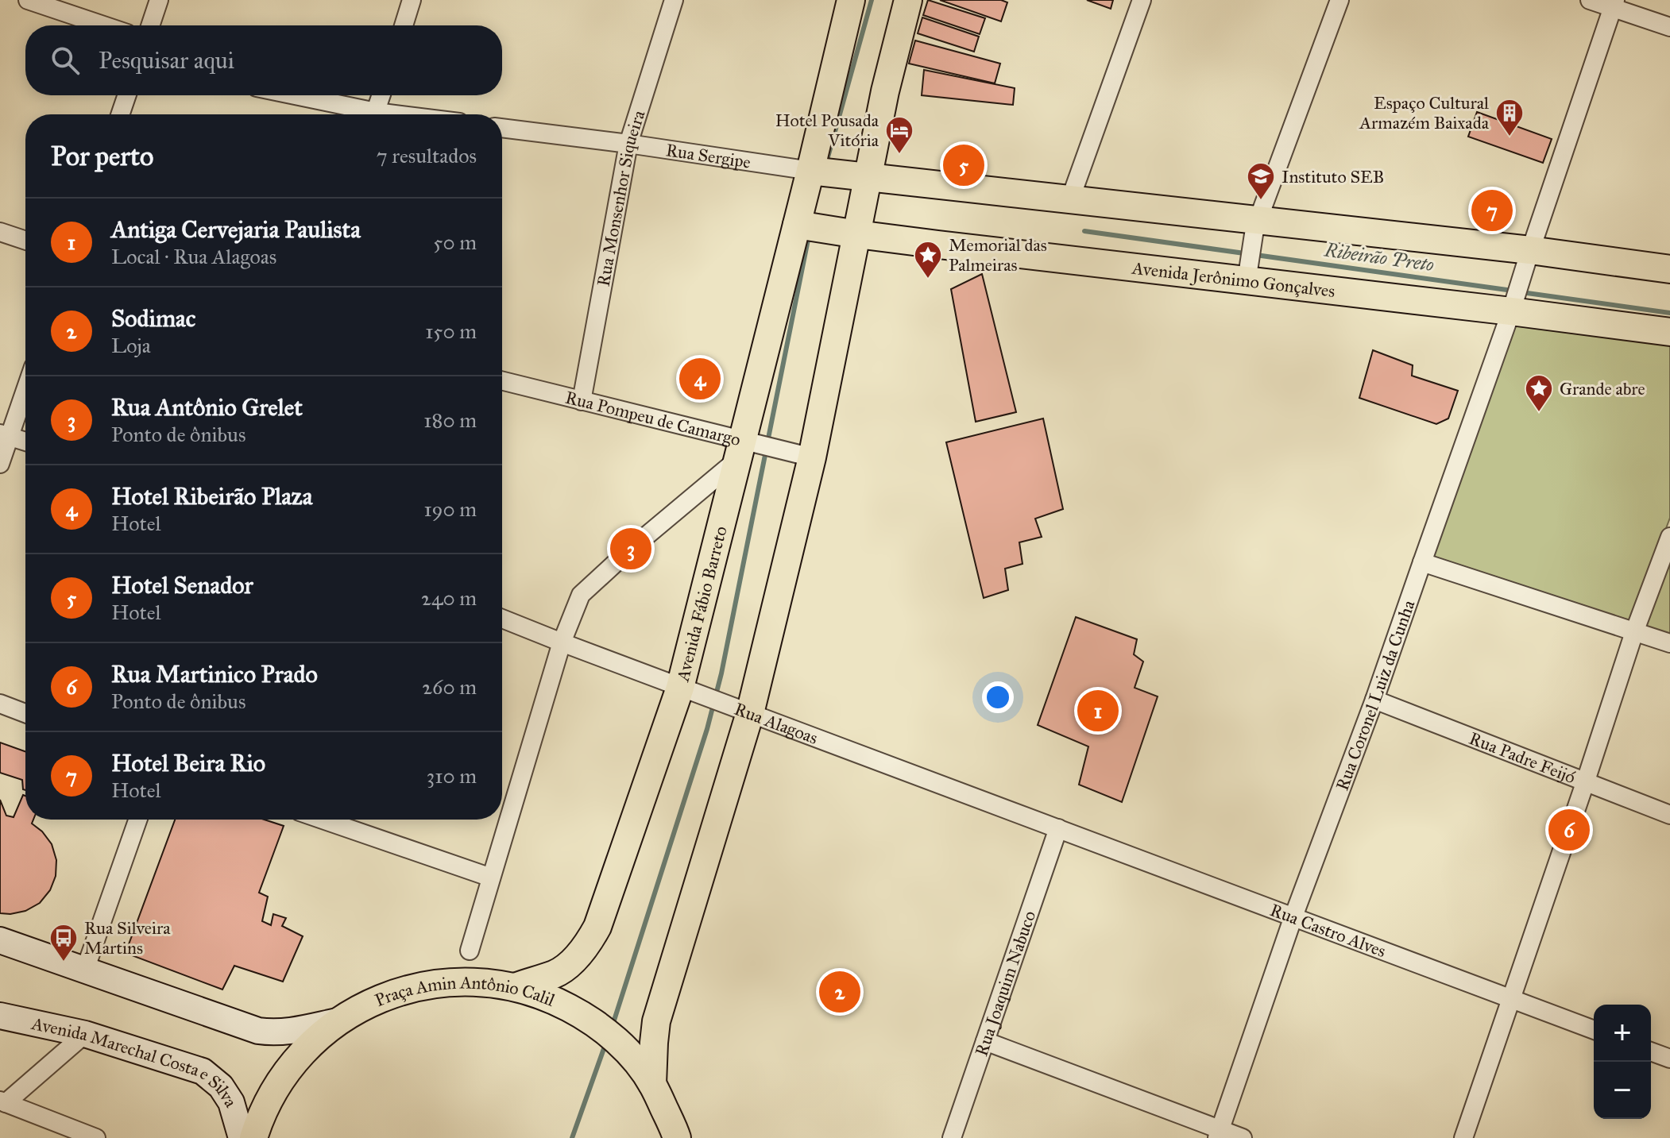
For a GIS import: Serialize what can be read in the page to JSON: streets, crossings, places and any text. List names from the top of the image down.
{
  "streets": {
    "main road": [
      "Avenida Jerônimo Gonçalves",
      "Avenida Fábio Barreto",
      "Praça Amin Antônio Calil",
      "Avenida Marechal Costa e Silva"
    ],
    "street": [
      "Rua Sergipe",
      "Rua Monsenhor Siqueira",
      "Rua Pompeu de Camargo",
      "Rua Coronel Luiz da Cunha",
      "Rua Alagoas",
      "Rua Padre Feijó",
      "Rua Castro Alves",
      "Rua Joaquim Nabuco"
    ]
  },
  "crossings": [
    ["Rua Sergipe", "Rua Monsenhor Siqueira"],
    ["Rua Sergipe", "Avenida Fábio Barreto"],
    ["Rua Monsenhor Siqueira", "Rua Pompeu de Camargo"],
    ["Avenida Jerônimo Gonçalves", "Avenida Fábio Barreto"],
    ["Avenida Jerônimo Gonçalves", "Rua Coronel Luiz da Cunha"],
    ["Rua Pompeu de Camargo", "Avenida Fábio Barreto"],
    ["Avenida Fábio Barreto", "Rua Alagoas"],
    ["Avenida Fábio Barreto", "Praça Amin Antônio Calil"],
    ["Rua Coronel Luiz da Cunha", "Rua Padre Feijó"],
    ["Rua Coronel Luiz da Cunha", "Rua Castro Alves"],
    ["Rua Alagoas", "Rua Castro Alves"],
    ["Rua Alagoas", "Rua Joaquim Nabuco"],
    ["Rua Castro Alves", "Rua Joaquim Nabuco"]
  ],
  "water": ["Ribeirão Preto"],
  "places": {
    "building": ["Espaço Cultural Armazém Baixada"],
    "hotel": ["Hotel Pousada Vitória"],
    "school or university": ["Instituto SEB"],
    "place": ["Memorial das Palmeiras", "Grande abre"],
    "bus stop": ["Rua Silveira Martins"]
  },
  "page": {
    "search": "Pesquisar aqui",
    "heading": ["Por perto", "7 resultados"],
    "pins": [
      "5",
      "7",
      "4",
      "3",
      "1",
      "6",
      "2"
    ],
    "list": [
      {
        "mark": "1",
        "name": "Antiga Cervejaria Paulista",
        "note": "Local · Rua Alagoas",
        "value": "50 m"
      },
      {
        "mark": "2",
        "name": "Sodimac",
        "note": "Loja",
        "value": "150 m"
      },
      {
        "mark": "3",
        "name": "Rua Antônio Grelet",
        "note": "Ponto de ônibus",
        "value": "180 m"
      },
      {
        "mark": "4",
        "name": "Hotel Ribeirão Plaza",
        "note": "Hotel",
        "value": "190 m"
      },
      {
        "mark": "5",
        "name": "Hotel Senador",
        "note": "Hotel",
        "value": "240 m"
      },
      {
        "mark": "6",
        "name": "Rua Martinico Prado",
        "note": "Ponto de ônibus",
        "value": "260 m"
      },
      {
        "mark": "7",
        "name": "Hotel Beira Rio",
        "note": "Hotel",
        "value": "310 m"
      }
    ],
    "map_buttons": ["+", "−"]
  }
}
